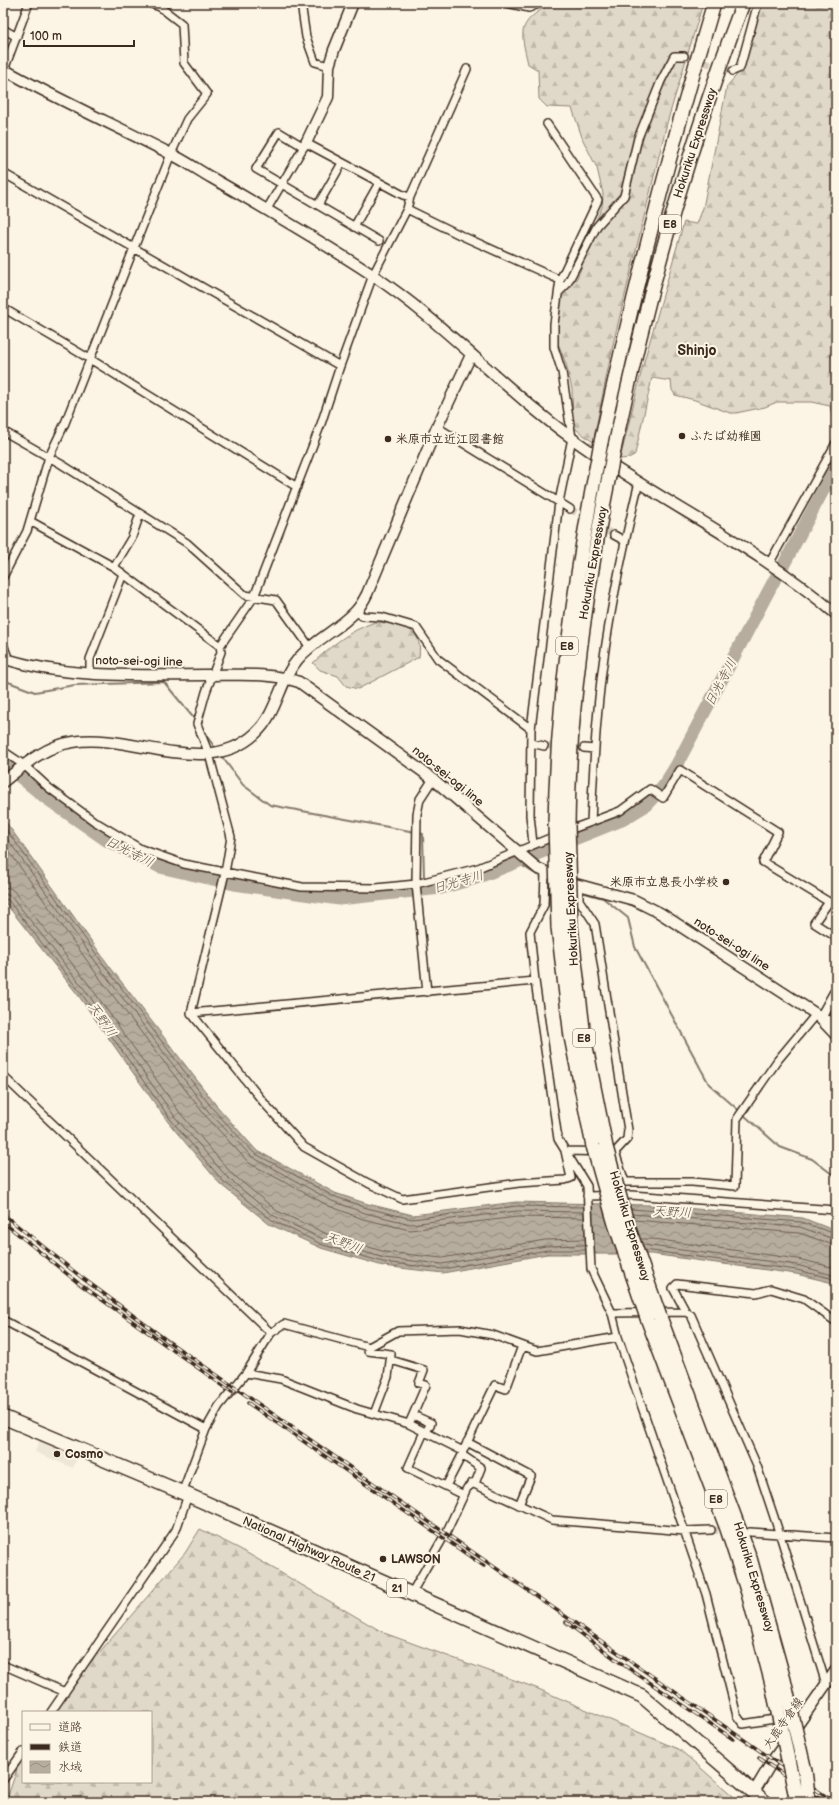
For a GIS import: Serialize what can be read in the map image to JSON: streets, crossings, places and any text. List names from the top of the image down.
{
  "streets": {
    "highway": [
      "Hokuriku Expressway",
      "E8",
      "National Highway Route 21",
      "21"
    ],
    "street": ["noto-sei-ogi line", "大鹿寺倉線"]
  },
  "crossings": [
    ["National Highway Route 21", "大鹿寺倉線"]
  ],
  "districts": ["Shinjo"],
  "water": ["日光寺川", "天野川"],
  "places": [
    "ふたば幼稚園",
    "米原市立近江図書館",
    "米原市立息長小学校",
    "Cosmo",
    "LAWSON"
  ],
  "legend": ["道路", "鉄道", "水域"],
  "scale_bar": "100 m"
}
